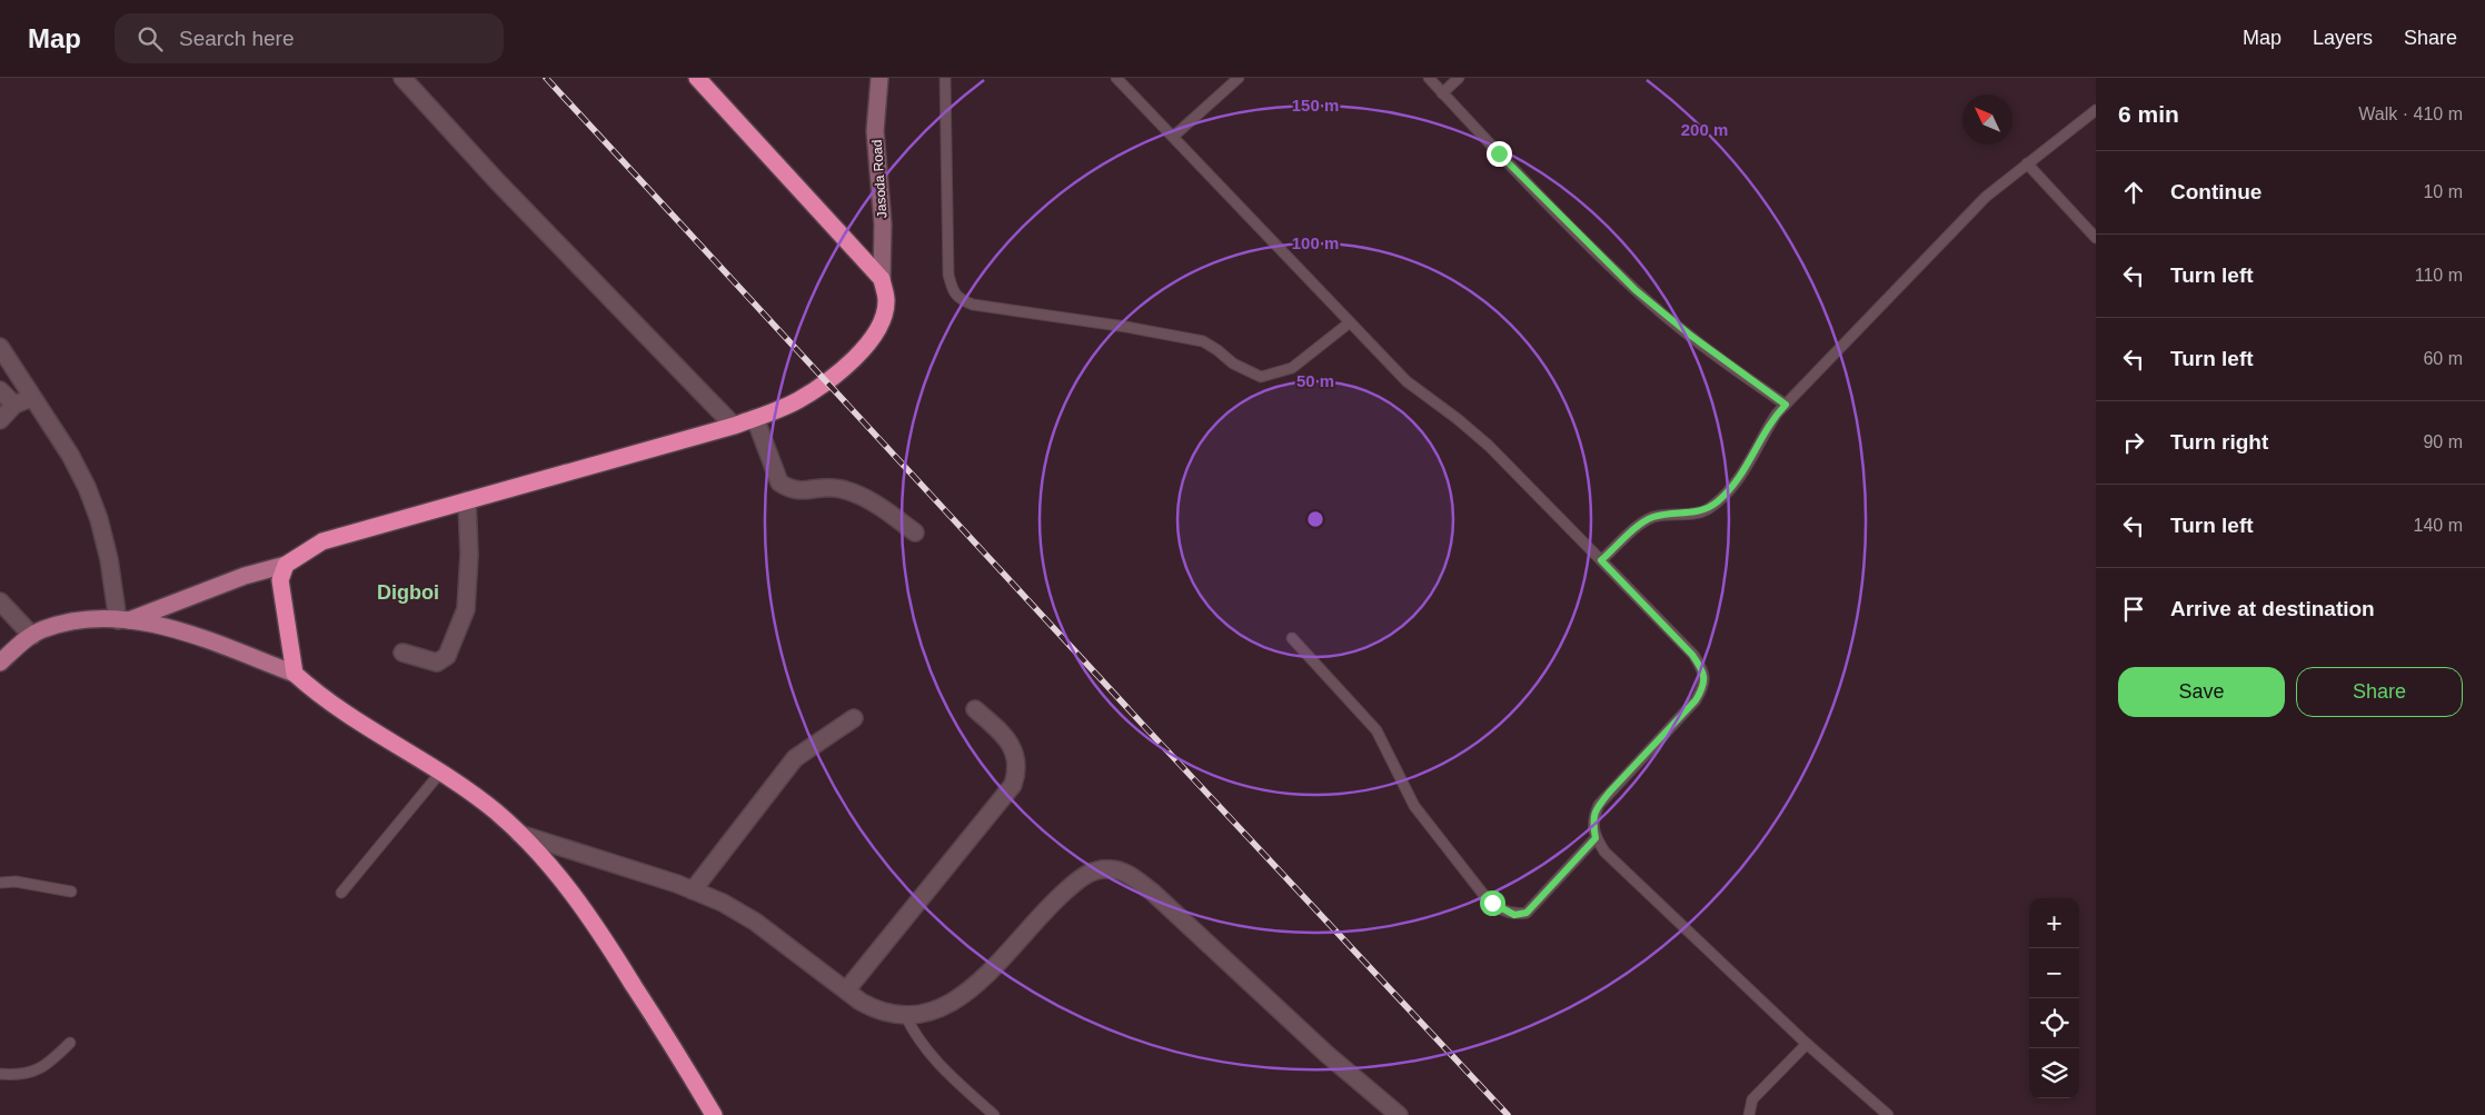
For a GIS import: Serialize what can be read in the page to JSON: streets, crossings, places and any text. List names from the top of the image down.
{
  "streets": {
    "street": ["Jasoda Road"]
  },
  "districts": ["Digboi"],
  "north": "top left",
  "page": {
    "header": "Map",
    "search": "Search here",
    "nav": ["Map", "Layers", "Share"],
    "heading": ["6 min", "Walk · 410 m"],
    "list": [
      ["Continue", "10 m"],
      ["Turn left", "110 m"],
      ["Turn left", "60 m"],
      ["Turn right", "90 m"],
      ["Turn left", "140 m"],
      "Arrive at destination"
    ],
    "buttons": ["Save", "Share"],
    "map_buttons": ["+", "−"]
  },
  "rings": [
    "150 m",
    "200 m",
    "100 m",
    "50 m"
  ]
}
